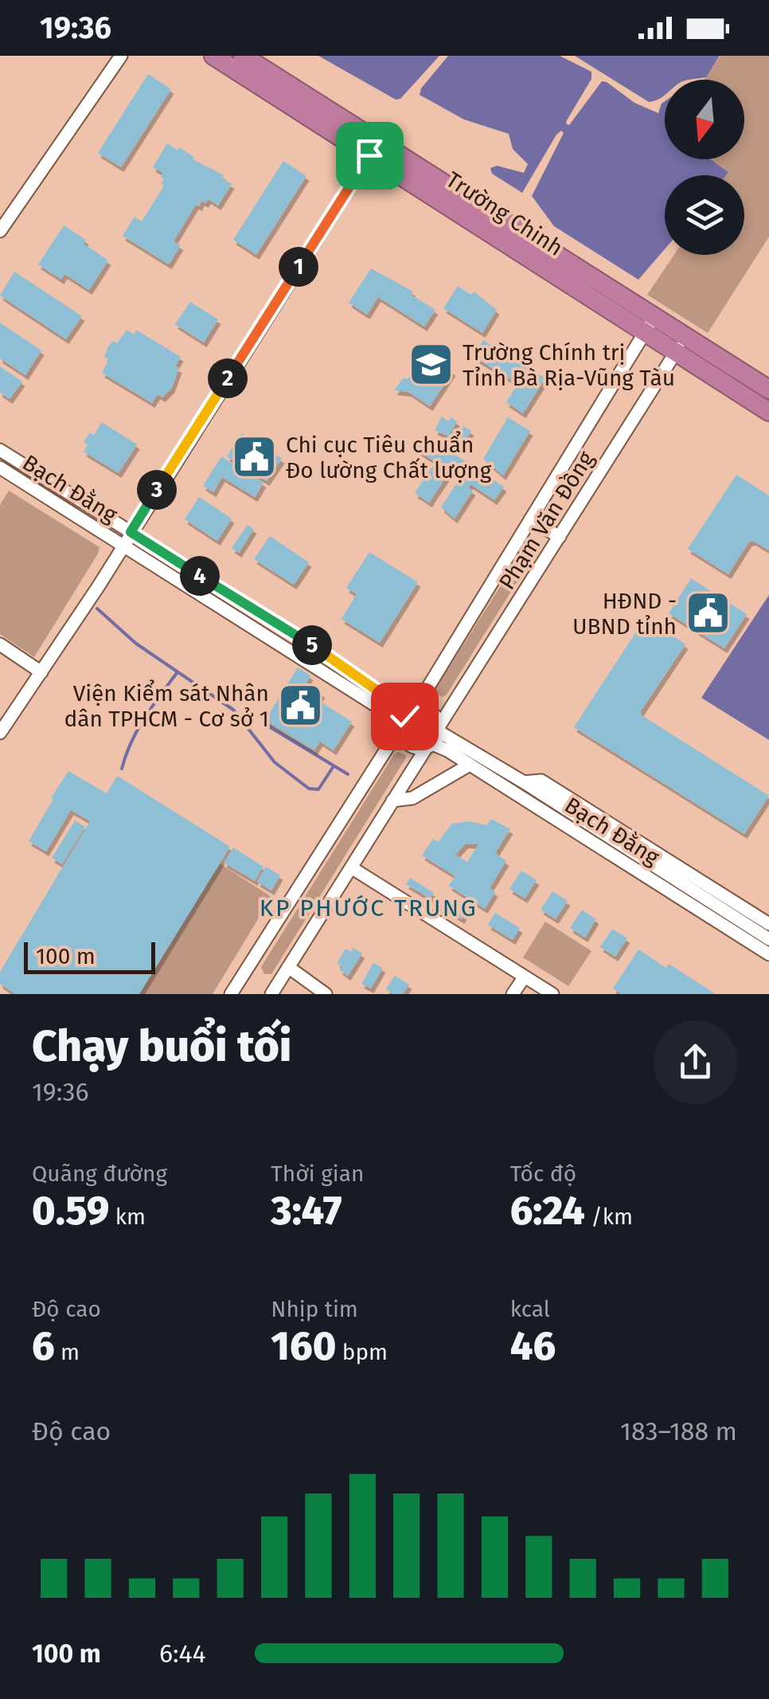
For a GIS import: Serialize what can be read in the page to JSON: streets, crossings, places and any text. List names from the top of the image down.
{
  "streets": {
    "highway": ["Trường Chinh"],
    "street": ["Bạch Đằng", "Phạm Văn Đồng"]
  },
  "crossings": [
    ["Trường Chinh", "Phạm Văn Đồng"],
    ["Bạch Đằng", "Phạm Văn Đồng"]
  ],
  "districts": ["KP PHƯỚC TRUNG"],
  "places": {
    "school or university": ["Trường Chính trị Tỉnh Bà Rịa-Vũng Tàu"],
    "public building": ["Chi cục Tiêu chuẩn Đo lường Chất lượng", "HĐND - UBND tỉnh", "Viện Kiểm sát Nhân dân TPHCM - Cơ sở 1"]
  },
  "scale_bar": "100 m",
  "north": "bottom",
  "page": {
    "status": "19:36",
    "pins": [
      "1",
      "2",
      "3",
      "4",
      "5"
    ],
    "scale": "100 m",
    "heading": ["Chạy buổi tối", "19:36"],
    "stats": [
      ["Quãng đường", "0.59 km"],
      ["Thời gian", "3:47"],
      ["Tốc độ", "6:24 /km"],
      ["Độ cao", "6 m"],
      ["Nhịp tim", "160 bpm"],
      ["kcal", "46"]
    ],
    "chart": ["Độ cao", "183–188 m"],
    "list": [
      {
        "name": "100 m",
        "note": "6:44"
      }
    ]
  }
}
